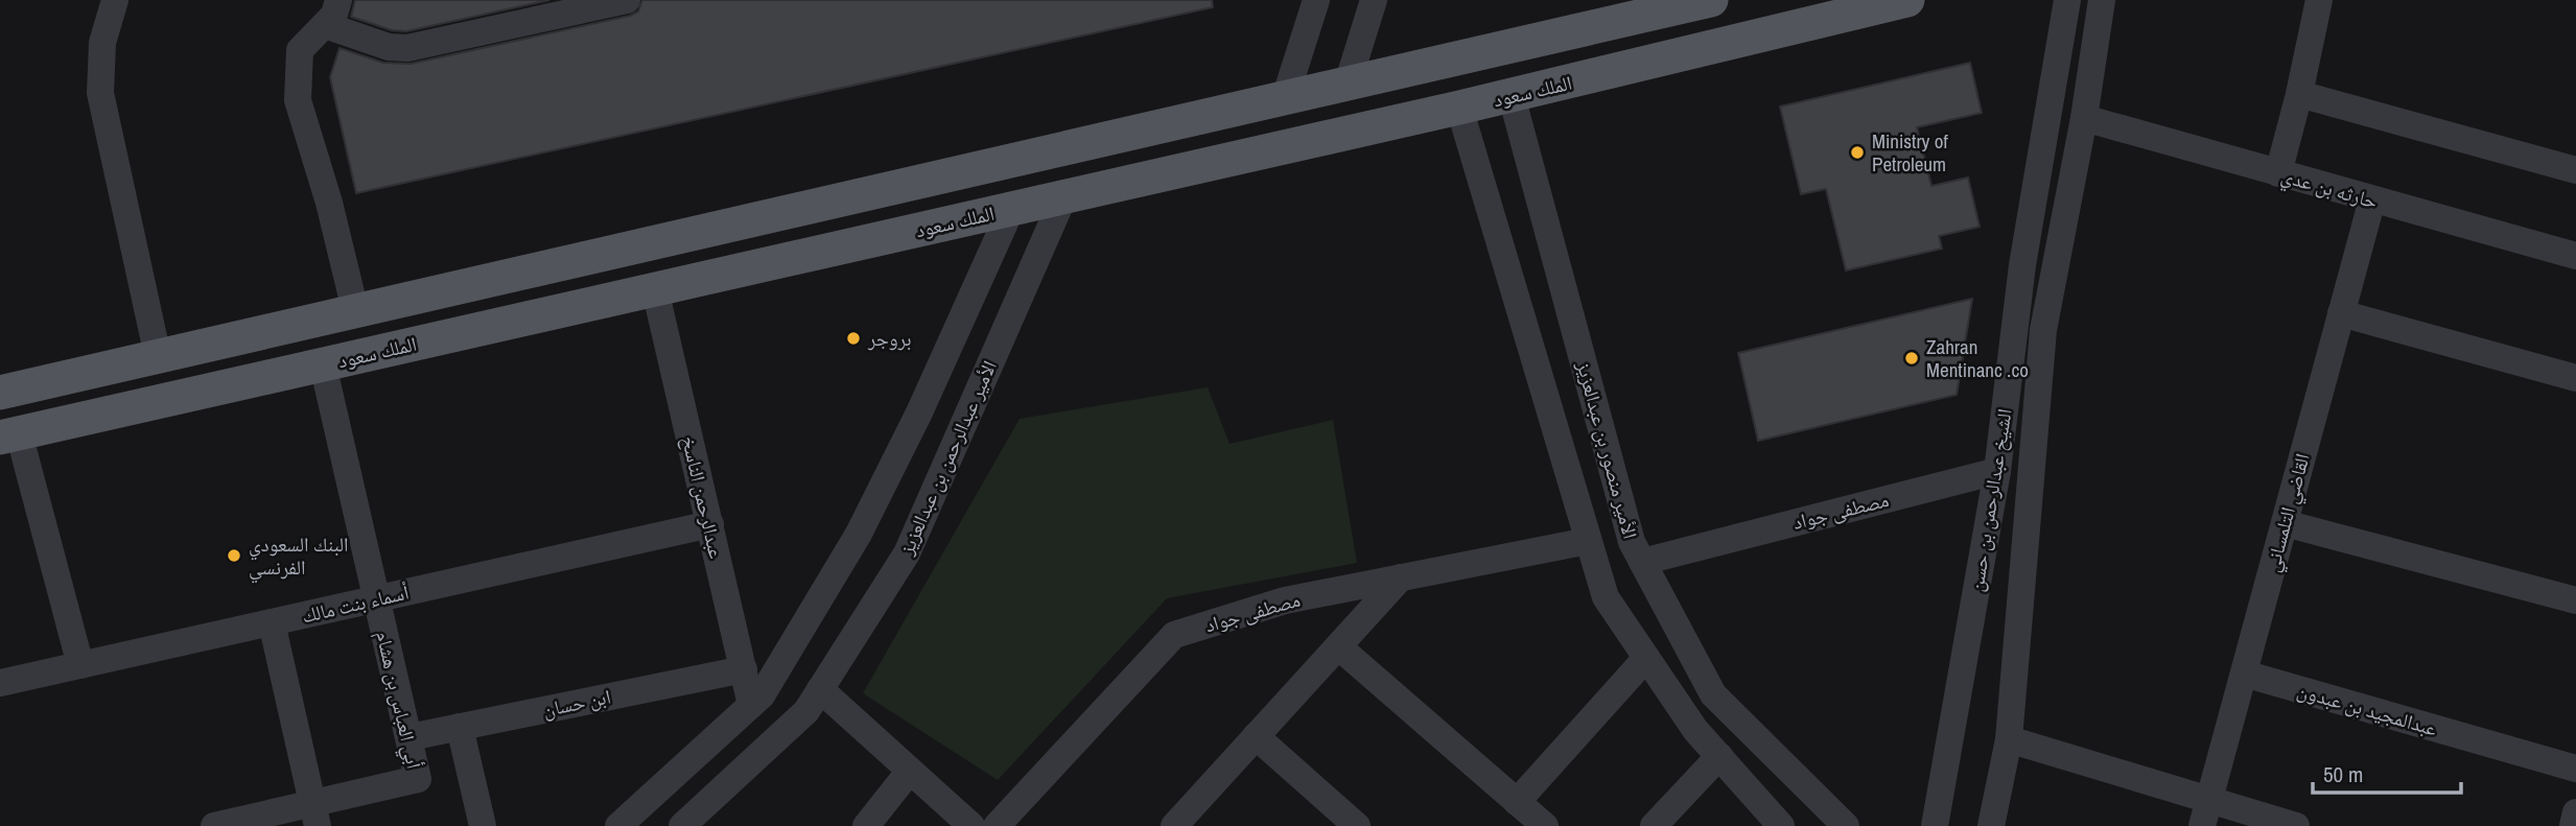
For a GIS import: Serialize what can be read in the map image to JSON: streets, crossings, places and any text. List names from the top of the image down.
{
  "streets": {
    "main road": ["الملك سعود"],
    "street": [
      "حارثه بن عدي",
      "الأمير منصور بن عبدالعزيز",
      "الأمير عبدالرحمن بن عبدالعزيز",
      "عبدالرحمن الناسخ",
      "الشيخ عبدالرحمن بن حسن",
      "مصطفى جواد",
      "القاضي التلمساني",
      "أسماء بنت مالك",
      "أبي العباس بن هشام",
      "ابن حسان",
      "عبدالمجيد بن عبدون"
    ]
  },
  "crossings": [
    ["الملك سعود", "الأمير منصور بن عبدالعزيز"],
    ["الملك سعود", "الأمير عبدالرحمن بن عبدالعزيز"],
    ["الملك سعود", "عبدالرحمن الناسخ"],
    ["الملك سعود", "أبي العباس بن هشام"],
    ["حارثه بن عدي", "الشيخ عبدالرحمن بن حسن"],
    ["حارثه بن عدي", "القاضي التلمساني"],
    ["الأمير منصور بن عبدالعزيز", "مصطفى جواد"],
    ["عبدالرحمن الناسخ", "أسماء بنت مالك"],
    ["عبدالرحمن الناسخ", "ابن حسان"],
    ["الشيخ عبدالرحمن بن حسن", "مصطفى جواد"],
    ["القاضي التلمساني", "عبدالمجيد بن عبدون"],
    ["أسماء بنت مالك", "أبي العباس بن هشام"],
    ["أبي العباس بن هشام", "ابن حسان"]
  ],
  "places": [
    "Ministry of Petroleum",
    "بروجر",
    "Zahran Mentinanc .co",
    "البنك السعودي الفرنسي"
  ],
  "scale_bar": "50 m"
}
